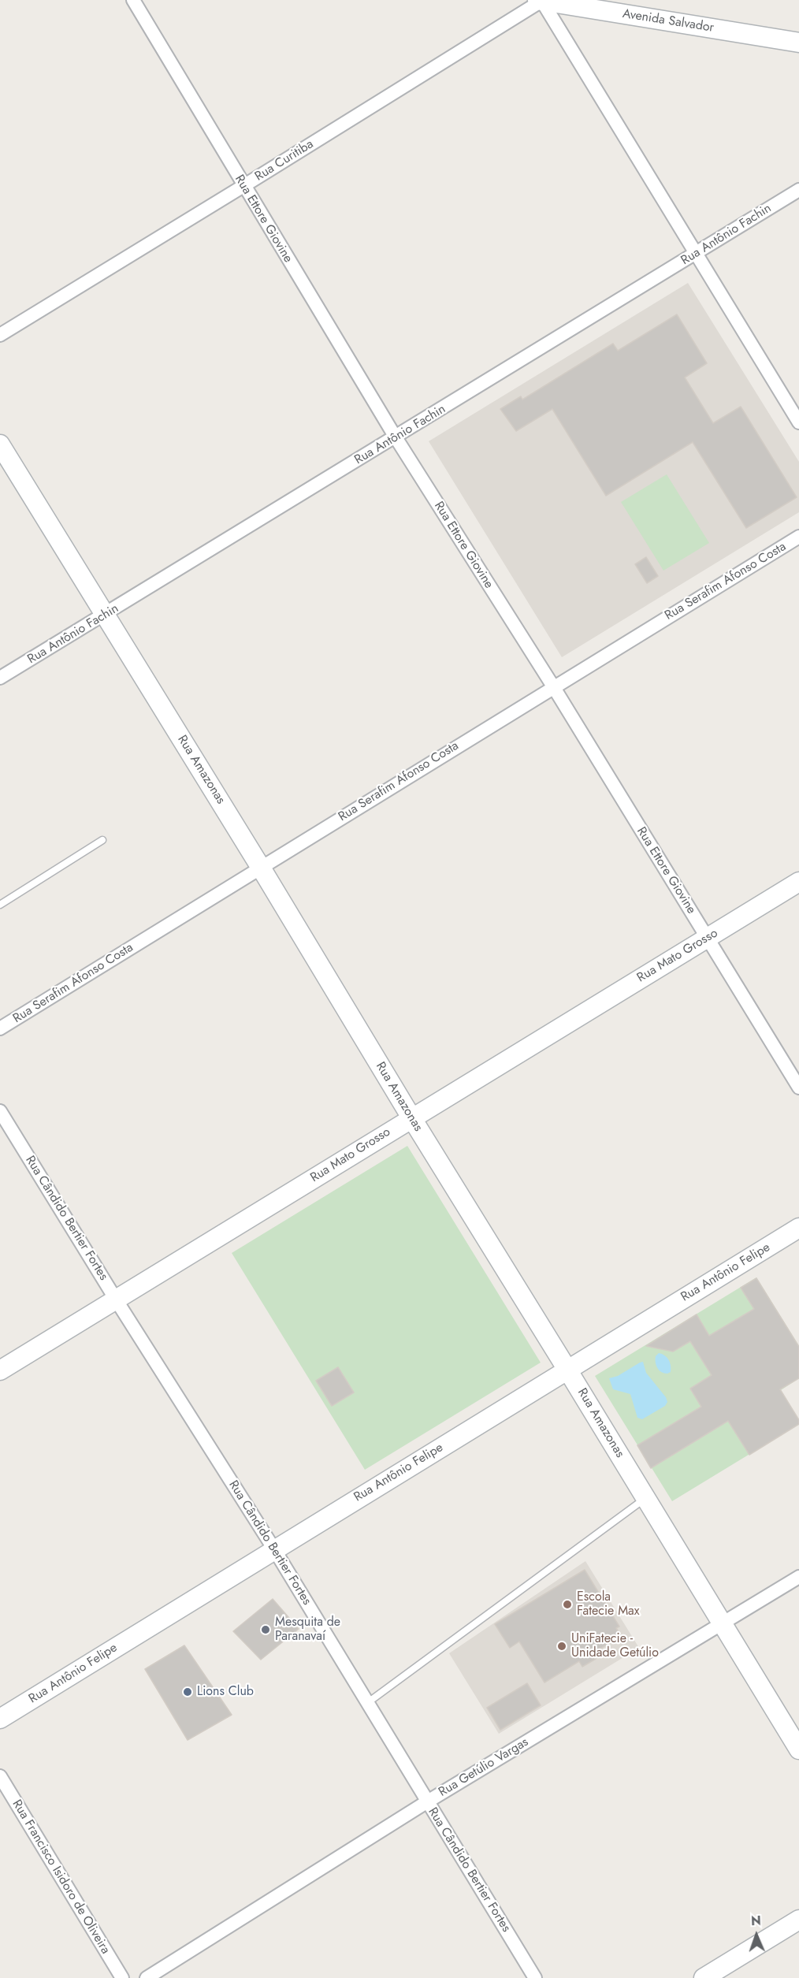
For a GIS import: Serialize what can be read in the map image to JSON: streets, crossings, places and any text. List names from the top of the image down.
{
  "streets": {
    "street": [
      "Avenida Salvador",
      "Rua Curitiba",
      "Rua Ettore Giovine",
      "Rua Antônio Fachin",
      "Rua Serafim Afonso Costa",
      "Rua Amazonas",
      "Rua Mato Grosso",
      "Rua Cândido Bertier Fortes",
      "Rua Antônio Felipe",
      "Rua Getúlio Vargas",
      "Rua Francisco Isidoro de Oliveira"
    ]
  },
  "crossings": [
    ["Avenida Salvador", "Rua Curitiba"],
    ["Rua Curitiba", "Rua Ettore Giovine"],
    ["Rua Ettore Giovine", "Rua Antônio Fachin"],
    ["Rua Ettore Giovine", "Rua Serafim Afonso Costa"],
    ["Rua Ettore Giovine", "Rua Mato Grosso"],
    ["Rua Antônio Fachin", "Rua Amazonas"],
    ["Rua Serafim Afonso Costa", "Rua Amazonas"],
    ["Rua Amazonas", "Rua Mato Grosso"],
    ["Rua Amazonas", "Rua Antônio Felipe"],
    ["Rua Amazonas", "Rua Getúlio Vargas"],
    ["Rua Mato Grosso", "Rua Cândido Bertier Fortes"],
    ["Rua Cândido Bertier Fortes", "Rua Antônio Felipe"],
    ["Rua Cândido Bertier Fortes", "Rua Getúlio Vargas"]
  ],
  "places": [
    "Escola Fatecie Max",
    "Mesquita de Paranavaí",
    "UniFatecie - Unidade Getúlio",
    "Lions Club"
  ],
  "north": "top"
}
